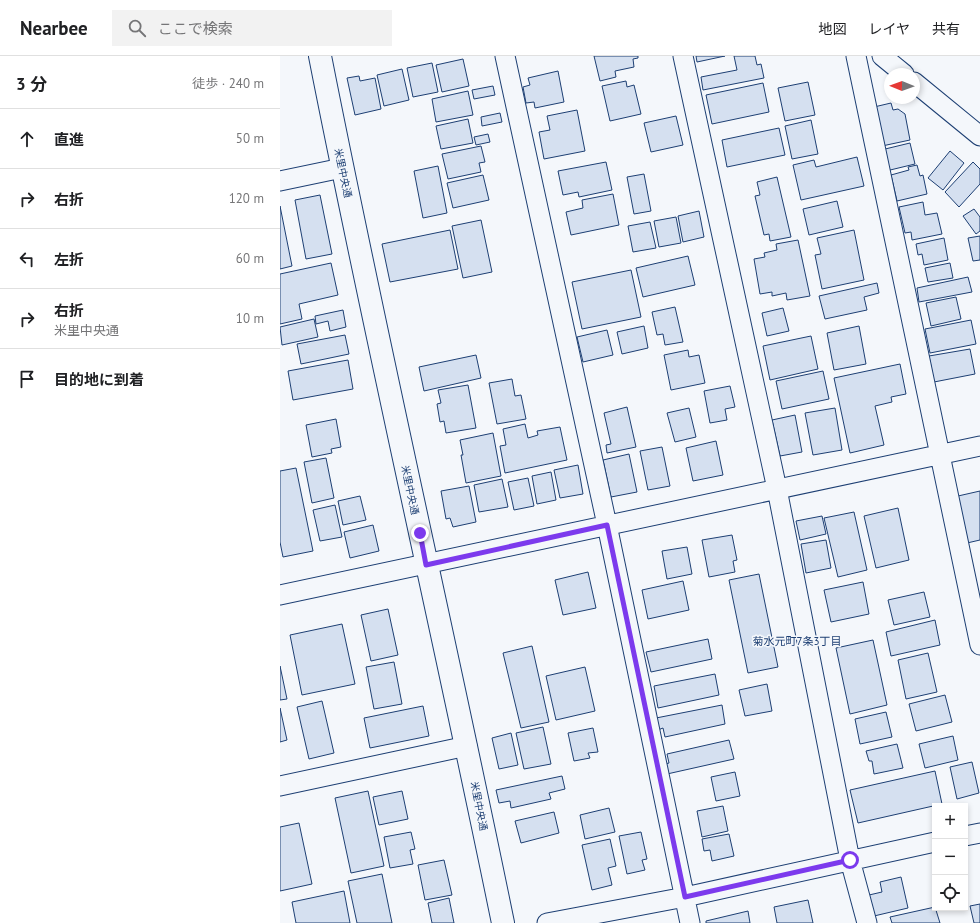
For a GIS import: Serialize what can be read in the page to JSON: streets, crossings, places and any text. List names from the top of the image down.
{
  "streets": {
    "street": ["米里中央通"]
  },
  "districts": ["菊水元町7条3丁目"],
  "north": "left",
  "page": {
    "header": "Nearbee",
    "search": "ここで検索",
    "nav": ["地図", "レイヤ", "共有"],
    "heading": ["3 分", "徒歩 · 240 m"],
    "list": [
      ["直進", "50 m"],
      ["右折", "120 m"],
      ["左折", "60 m"],
      ["右折", "米里中央通", "10 m"],
      "目的地に到着"
    ],
    "map_buttons": ["+", "−"]
  }
}
